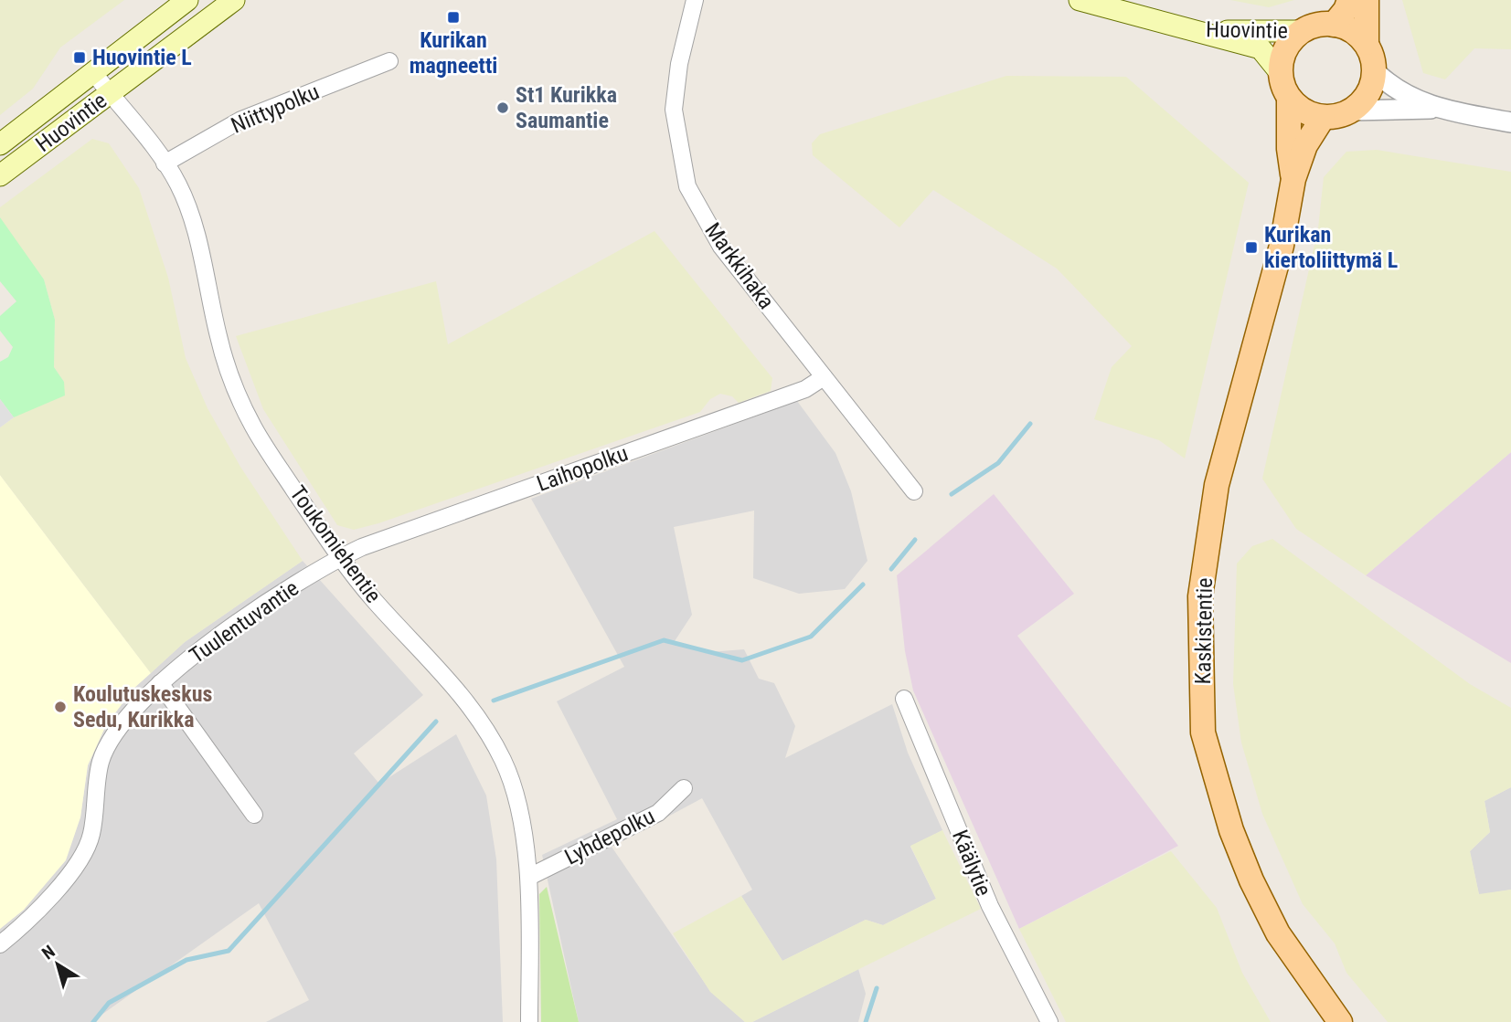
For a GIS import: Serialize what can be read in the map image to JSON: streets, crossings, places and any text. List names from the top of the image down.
{
  "streets": {
    "main road": ["Huovintie", "Kaskistentie"],
    "street": [
      "Niittypolku",
      "Markkihaka",
      "Laihopolku",
      "Toukomiehentie",
      "Tuulentuvantie",
      "Lyhdepolku",
      "Käälytie"
    ]
  },
  "crossings": [
    ["Huovintie", "Toukomiehentie"],
    ["Huovintie", "Kaskistentie"],
    ["Niittypolku", "Toukomiehentie"],
    ["Markkihaka", "Laihopolku"],
    ["Laihopolku", "Toukomiehentie"],
    ["Laihopolku", "Tuulentuvantie"],
    ["Toukomiehentie", "Tuulentuvantie"],
    ["Toukomiehentie", "Lyhdepolku"]
  ],
  "places": {
    "transit": ["Kurikan magneetti", "Huovintie L", "Kurikan kiertoliittymä L"],
    "other": ["St1 Kurikka Saumantie", "Koulutuskeskus Sedu, Kurikka"]
  },
  "north": "top left"
}
